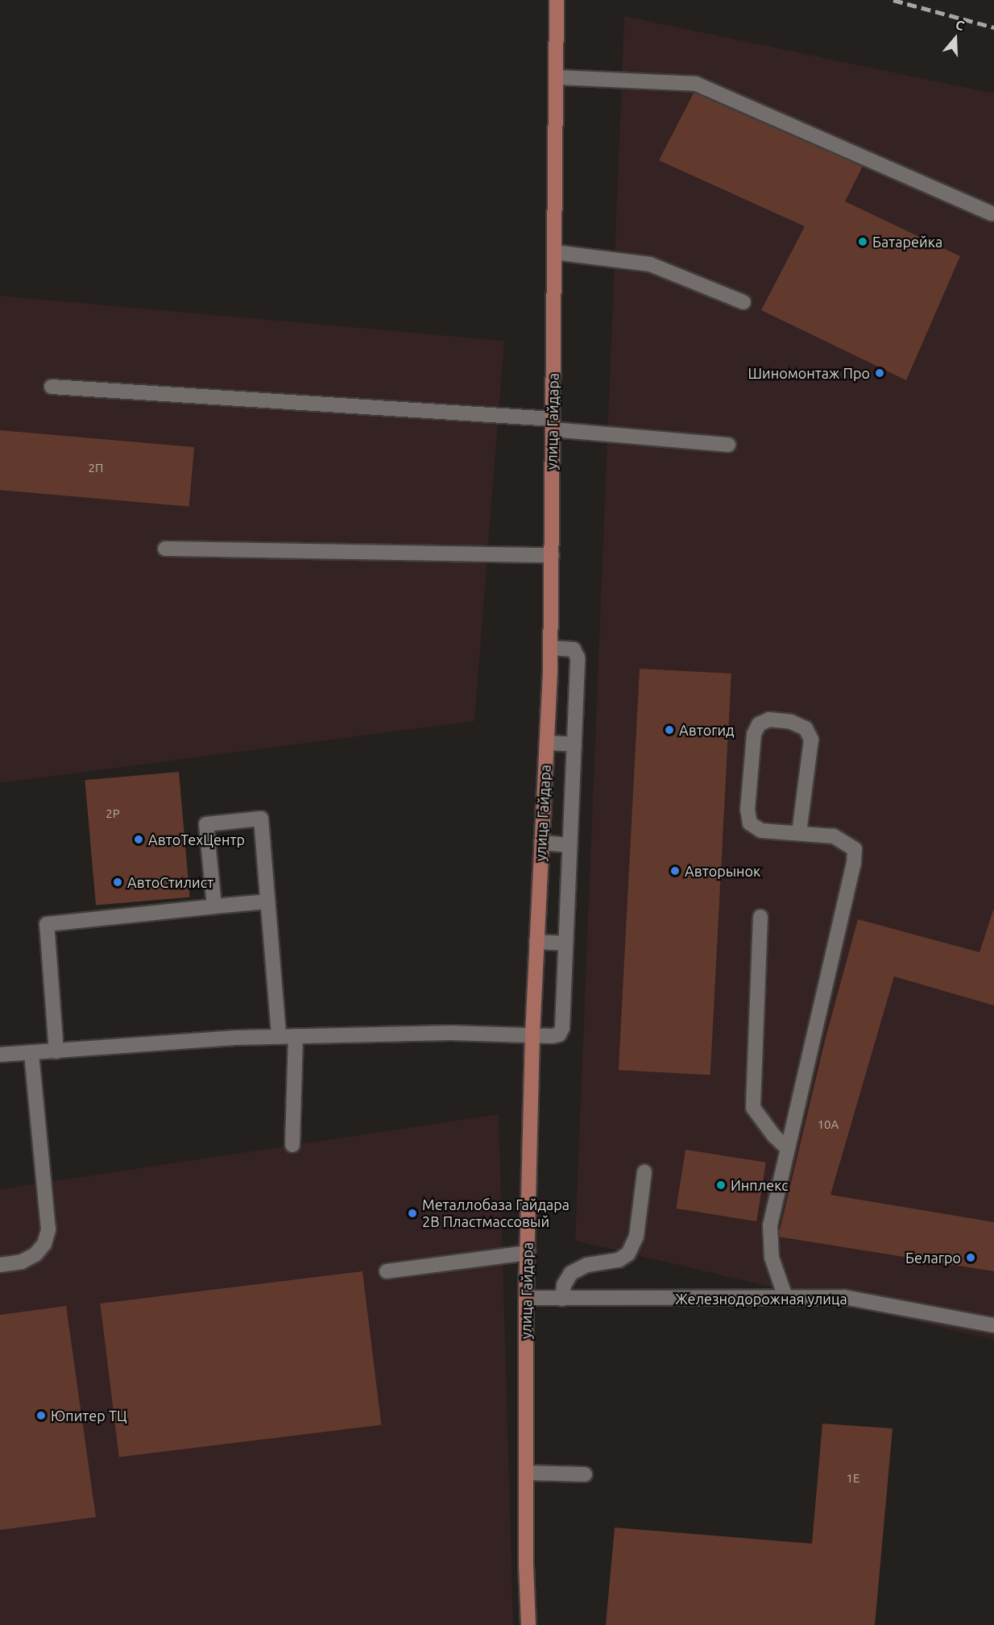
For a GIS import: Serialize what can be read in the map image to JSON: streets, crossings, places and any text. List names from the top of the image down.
{
  "streets": {
    "main road": ["улица Гайдара"],
    "street": ["Железнодорожная улица"]
  },
  "crossings": [
    ["улица Гайдара", "Железнодорожная улица"]
  ],
  "places": [
    "Батарейка",
    "Шиномонтаж Про",
    "Автогид",
    "АвтоТехЦентр",
    "Авторынок",
    "АвтоСтилист",
    "Инплекс",
    "Металлобаза Гайдара 2В Пластмассовый",
    "Белагро",
    "Юпитер ТЦ"
  ],
  "house_numbers": [
    "2П",
    "2Р",
    "10А",
    "1Е"
  ],
  "north": "top"
}
